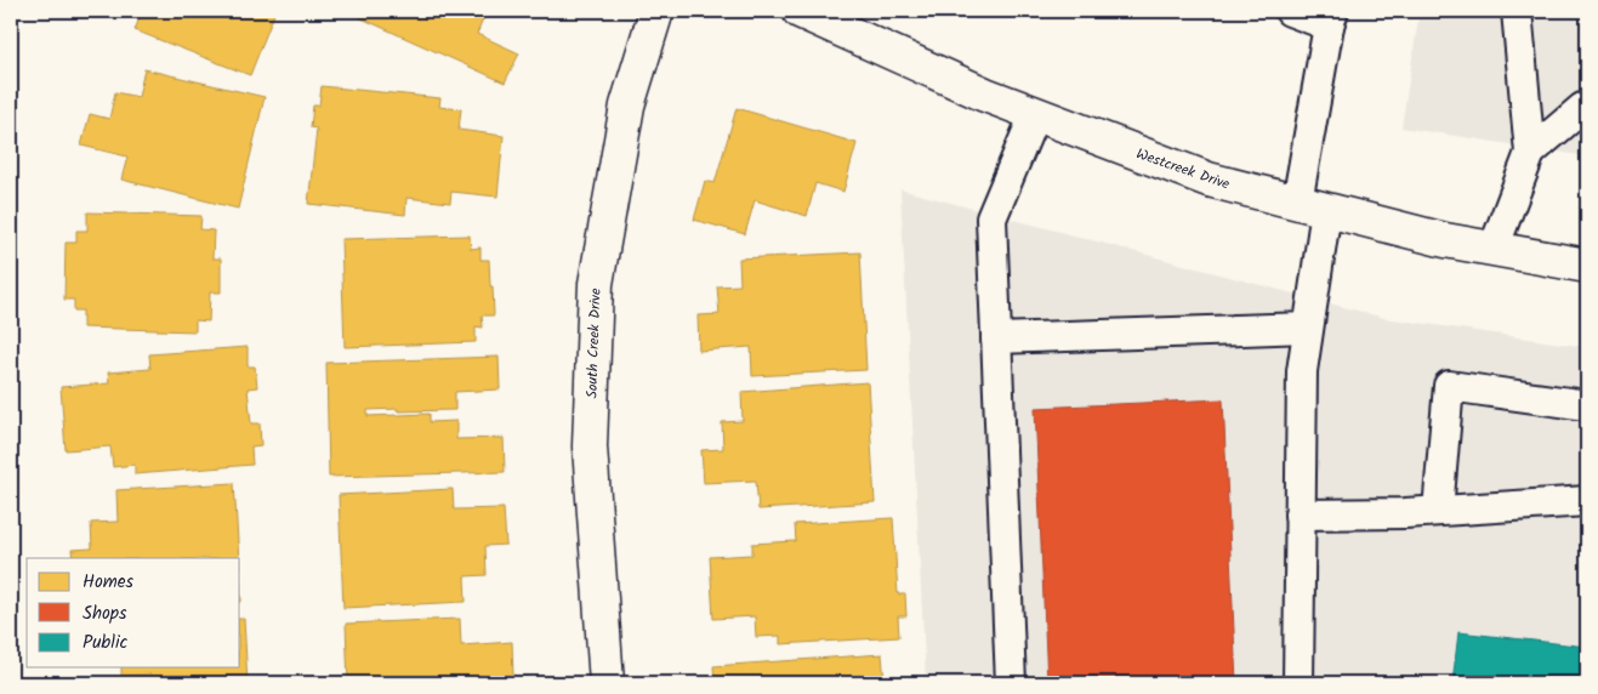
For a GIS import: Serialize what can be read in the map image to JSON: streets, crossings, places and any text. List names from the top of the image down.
{
  "streets": {
    "street": ["Westcreek Drive", "South Creek Drive"]
  },
  "legend": ["Homes", "Shops", "Public"]
}
